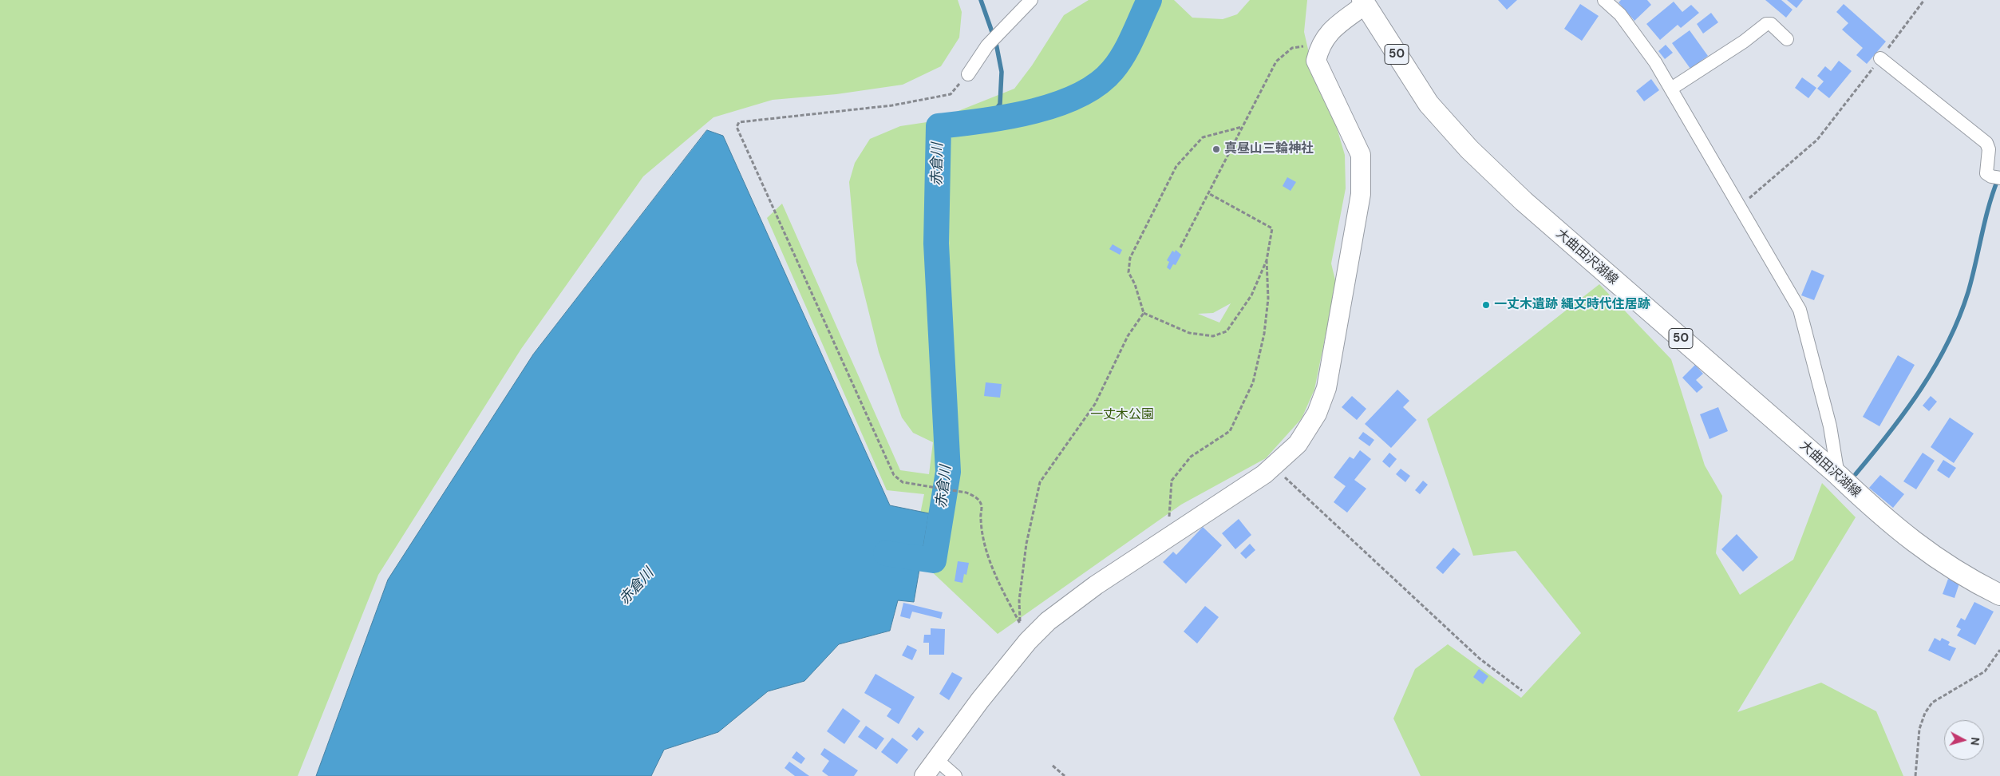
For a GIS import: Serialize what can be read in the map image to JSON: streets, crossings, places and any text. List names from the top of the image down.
{
  "streets": {
    "main road": ["50", "大曲田沢湖線"]
  },
  "water": ["赤倉川"],
  "parks": ["一丈木公園"],
  "places": ["真昼山三輪神社", "一丈木遺跡 縄文時代住居跡"],
  "north": "right"
}
